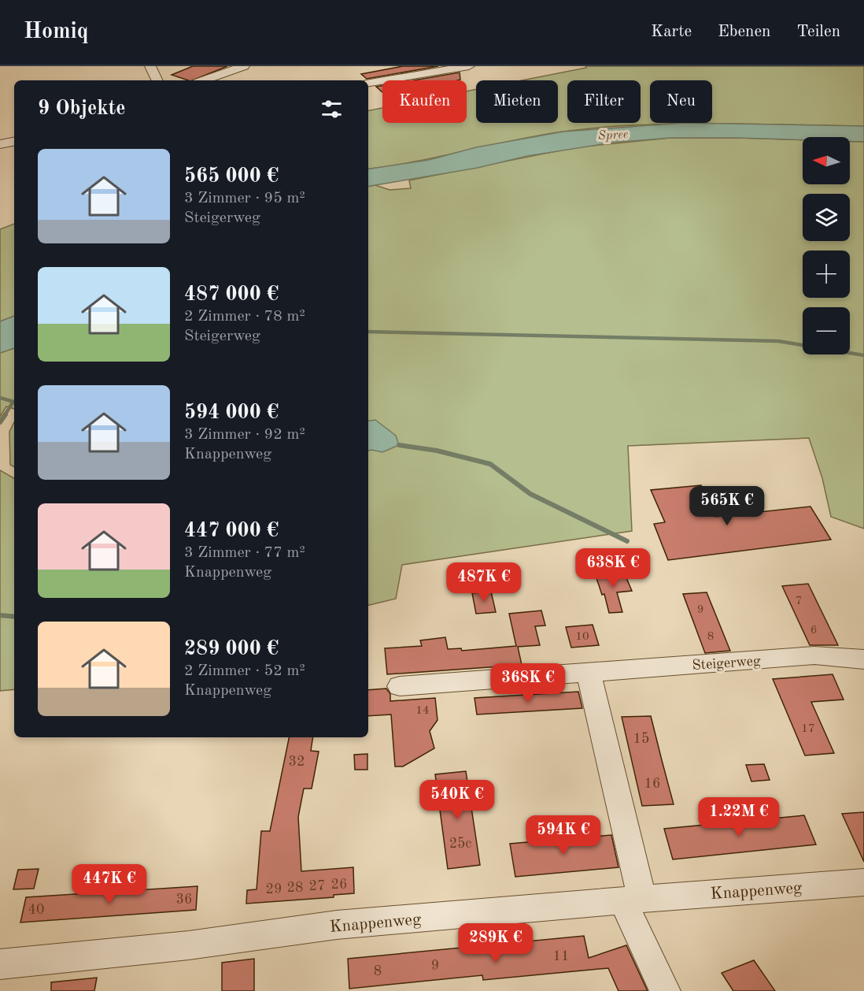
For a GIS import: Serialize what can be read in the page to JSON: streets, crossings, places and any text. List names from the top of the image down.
{
  "streets": {
    "street": ["Steigerweg", "Knappenweg"]
  },
  "water": ["Spree"],
  "house_numbers": [
    "7",
    "9",
    "6",
    "10",
    "8",
    "14",
    "17",
    "15",
    "32",
    "16",
    "25c",
    "26",
    "27",
    "28",
    "29",
    "36",
    "40",
    "11",
    "9",
    "8"
  ],
  "north": "left",
  "page": {
    "header": "Homiq",
    "nav": ["Karte", "Ebenen", "Teilen"],
    "chip": [
      "Kaufen",
      "Mieten",
      "Filter",
      "Neu"
    ],
    "heading": "9 Objekte",
    "map_buttons": ["+", "−"],
    "list": [
      {
        "name": "565 000 €",
        "note": "3 Zimmer · 95 m² · Steigerweg"
      },
      {
        "name": "487 000 €",
        "note": "2 Zimmer · 78 m² · Steigerweg"
      },
      {
        "name": "594 000 €",
        "note": "3 Zimmer · 92 m² · Knappenweg"
      },
      {
        "name": "447 000 €",
        "note": "3 Zimmer · 77 m² · Knappenweg"
      },
      {
        "name": "289 000 €",
        "note": "2 Zimmer · 52 m² · Knappenweg"
      }
    ],
    "price": [
      "565K €",
      "638K €",
      "487K €",
      "368K €",
      "540K €",
      "1.22M €",
      "594K €",
      "447K €",
      "289K €"
    ]
  }
}
